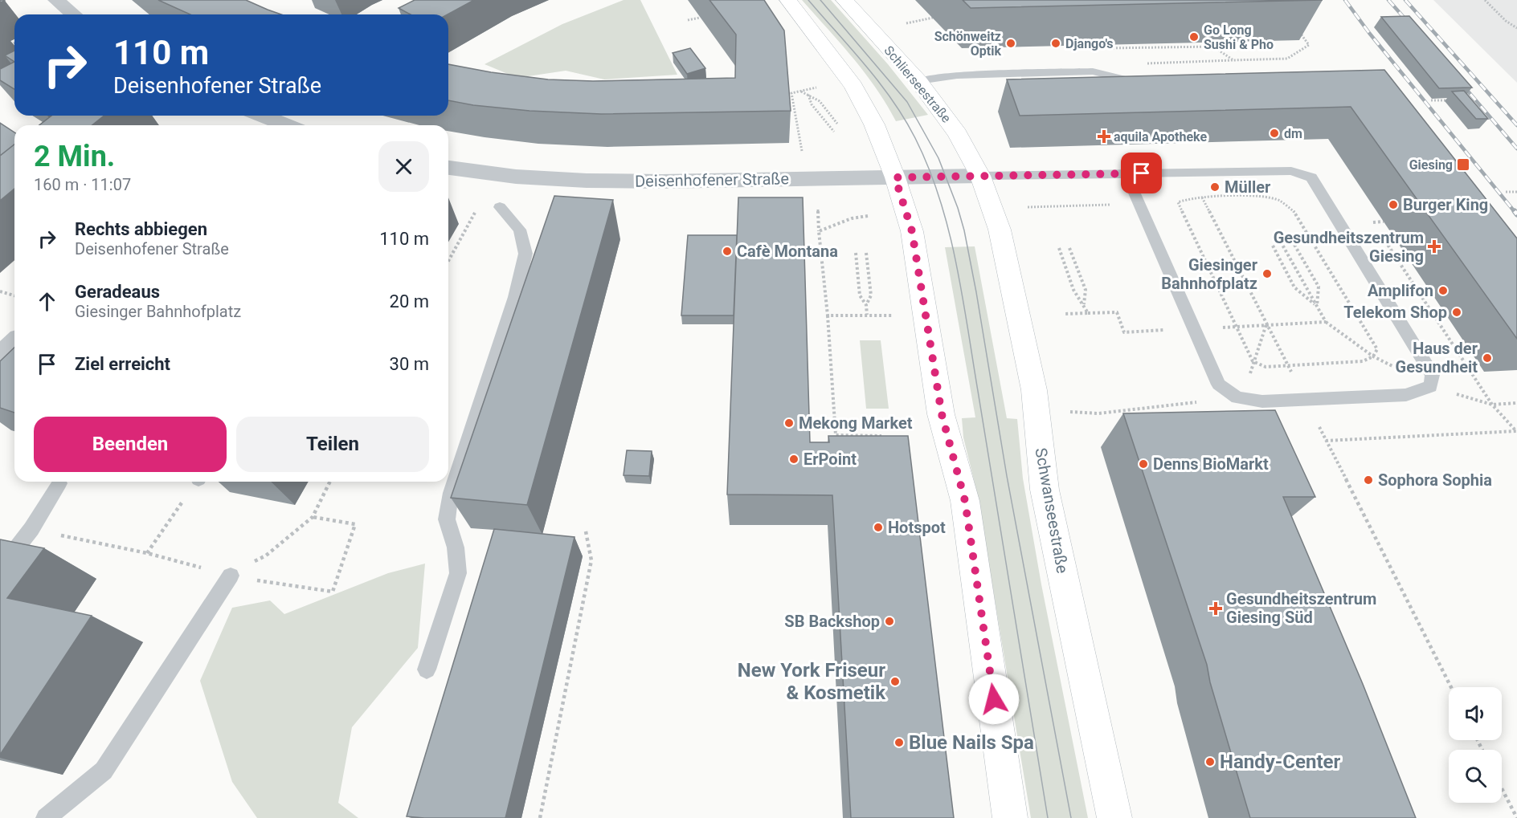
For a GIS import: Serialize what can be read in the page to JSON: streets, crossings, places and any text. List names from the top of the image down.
{
  "streets": {
    "main road": ["Schlierseestraße", "Schwanseestraße"],
    "street": ["Deisenhofener Straße"]
  },
  "crossings": [
    ["Schlierseestraße", "Deisenhofener Straße"],
    ["Schlierseestraße", "Schwanseestraße"],
    ["Deisenhofener Straße", "Schwanseestraße"]
  ],
  "places": {
    "other": [
      "Go Long Sushi & Pho",
      "Schönweitz Optik",
      "Django's",
      "dm",
      "Müller",
      "Burger King",
      "Cafè Montana",
      "Giesinger Bahnhofplatz",
      "Amplifon",
      "Telekom Shop",
      "Haus der Gesundheit",
      "Mekong Market",
      "ErPoint",
      "Denns BioMarkt",
      "Sophora Sophia",
      "Hotspot",
      "SB Backshop",
      "New York Friseur & Kosmetik",
      "Blue Nails Spa",
      "Handy-Center"
    ],
    "health": ["aquila Apotheke", "Gesundheitszentrum Giesing", "Gesundheitszentrum Giesing Süd"],
    "transit": ["Giesing"]
  },
  "page": {
    "turn": ["110 m", "Deisenhofener Straße"],
    "heading": ["2 Min.", "160 m · 11:07"],
    "list": [
      {
        "name": "Rechts abbiegen",
        "note": "Deisenhofener Straße",
        "value": "110 m"
      },
      {
        "name": "Geradeaus",
        "note": "Giesinger Bahnhofplatz",
        "value": "20 m"
      },
      {
        "name": "Ziel erreicht",
        "value": "30 m"
      }
    ],
    "buttons": ["Beenden", "Teilen"]
  }
}
